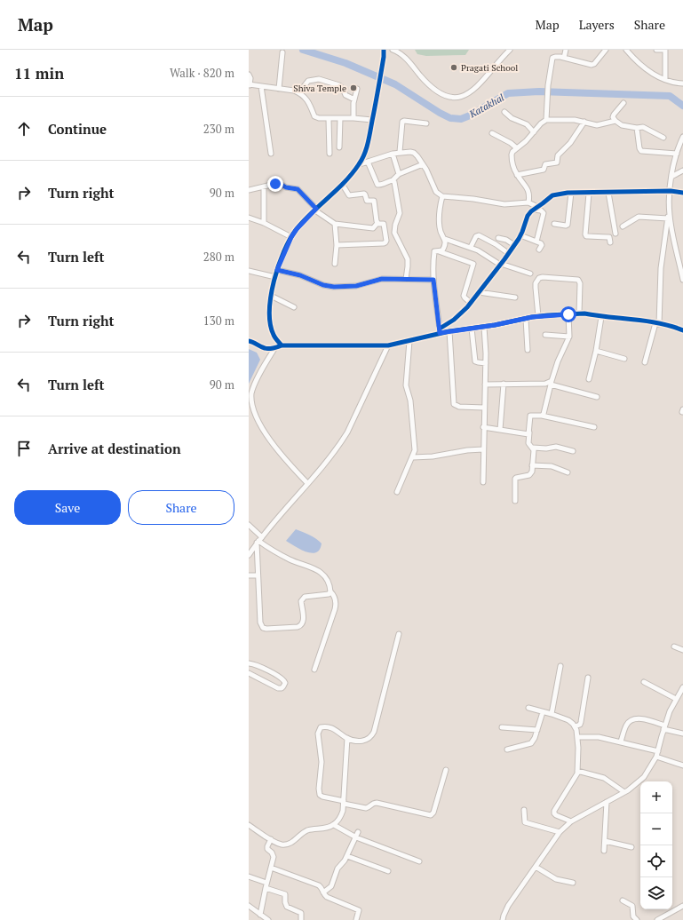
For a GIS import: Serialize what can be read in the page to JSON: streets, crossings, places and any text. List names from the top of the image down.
{
  "water": ["Katakhal"],
  "places": ["Pragati School", "Shiva Temple"],
  "page": {
    "header": "Map",
    "nav": ["Map", "Layers", "Share"],
    "heading": ["11 min", "Walk · 820 m"],
    "list": [
      ["Continue", "230 m"],
      ["Turn right", "90 m"],
      ["Turn left", "280 m"],
      ["Turn right", "130 m"],
      ["Turn left", "90 m"],
      "Arrive at destination"
    ],
    "buttons": ["Save", "Share"],
    "map_buttons": ["+", "−"]
  }
}
